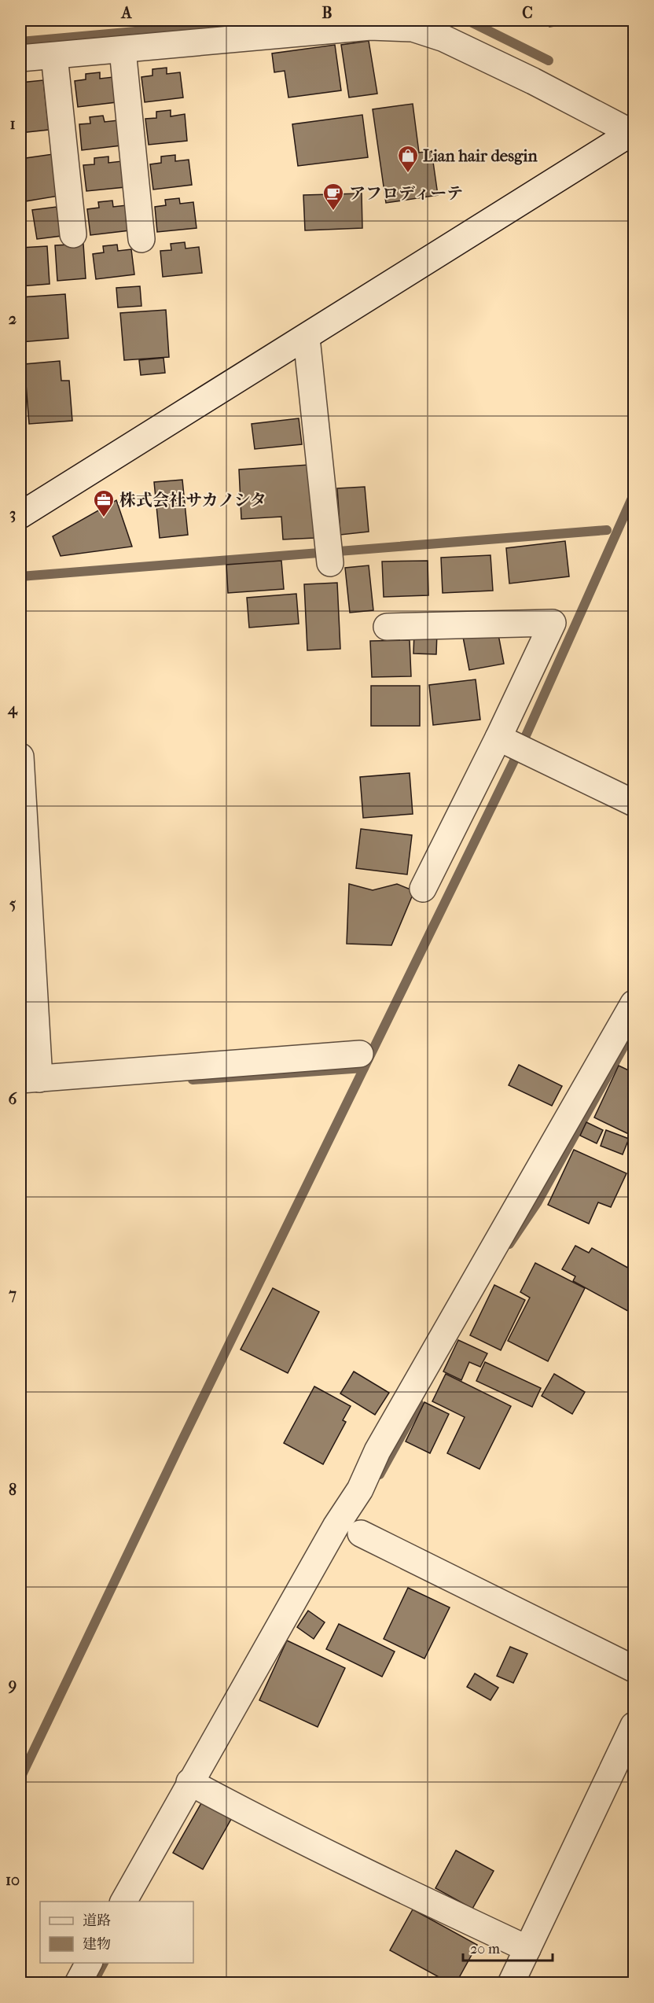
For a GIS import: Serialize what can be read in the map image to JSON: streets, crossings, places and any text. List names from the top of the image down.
{
  "places": {
    "shop": ["Lian hair desgin"],
    "cafe": ["アフロディーテ"],
    "office": ["株式会社サカノシタ"]
  },
  "legend": ["道路", "建物"],
  "scale_bar": "20 m",
  "grid": {
    "columns": ["A", "B", "C"],
    "rows": [
      "1",
      "2",
      "3",
      "4",
      "5",
      "6",
      "7",
      "8",
      "9",
      "10"
    ]
  }
}
